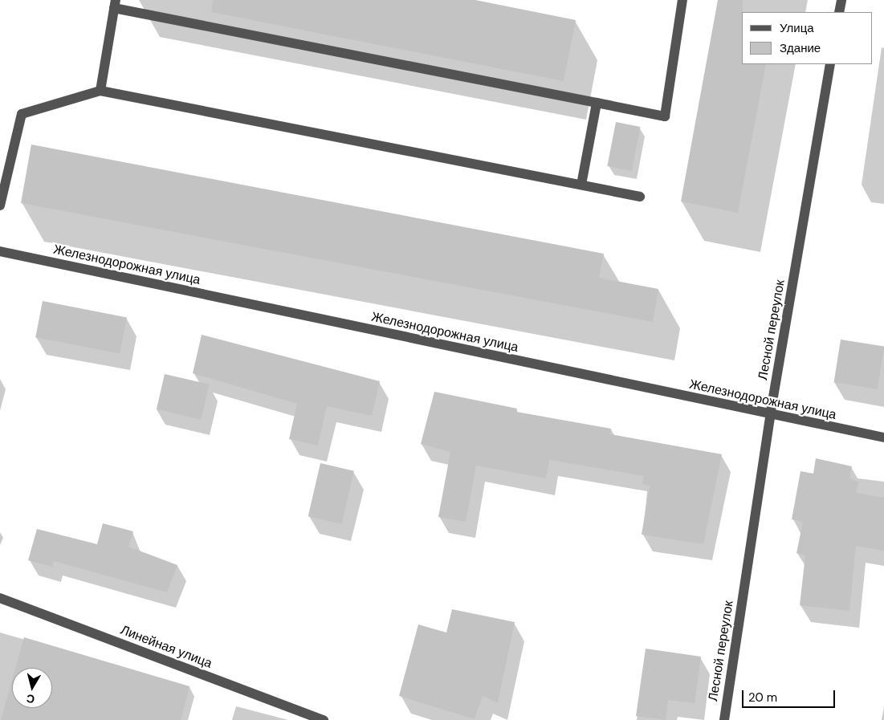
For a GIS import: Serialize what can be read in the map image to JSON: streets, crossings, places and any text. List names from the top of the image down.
{
  "streets": {
    "street": ["Железнодорожная улица", "Лесной переулок", "Линейная улица"]
  },
  "crossings": [
    ["Железнодорожная улица", "Лесной переулок"]
  ],
  "legend": ["Улица", "Здание"],
  "scale_bar": "20 m",
  "north": "bottom"
}
